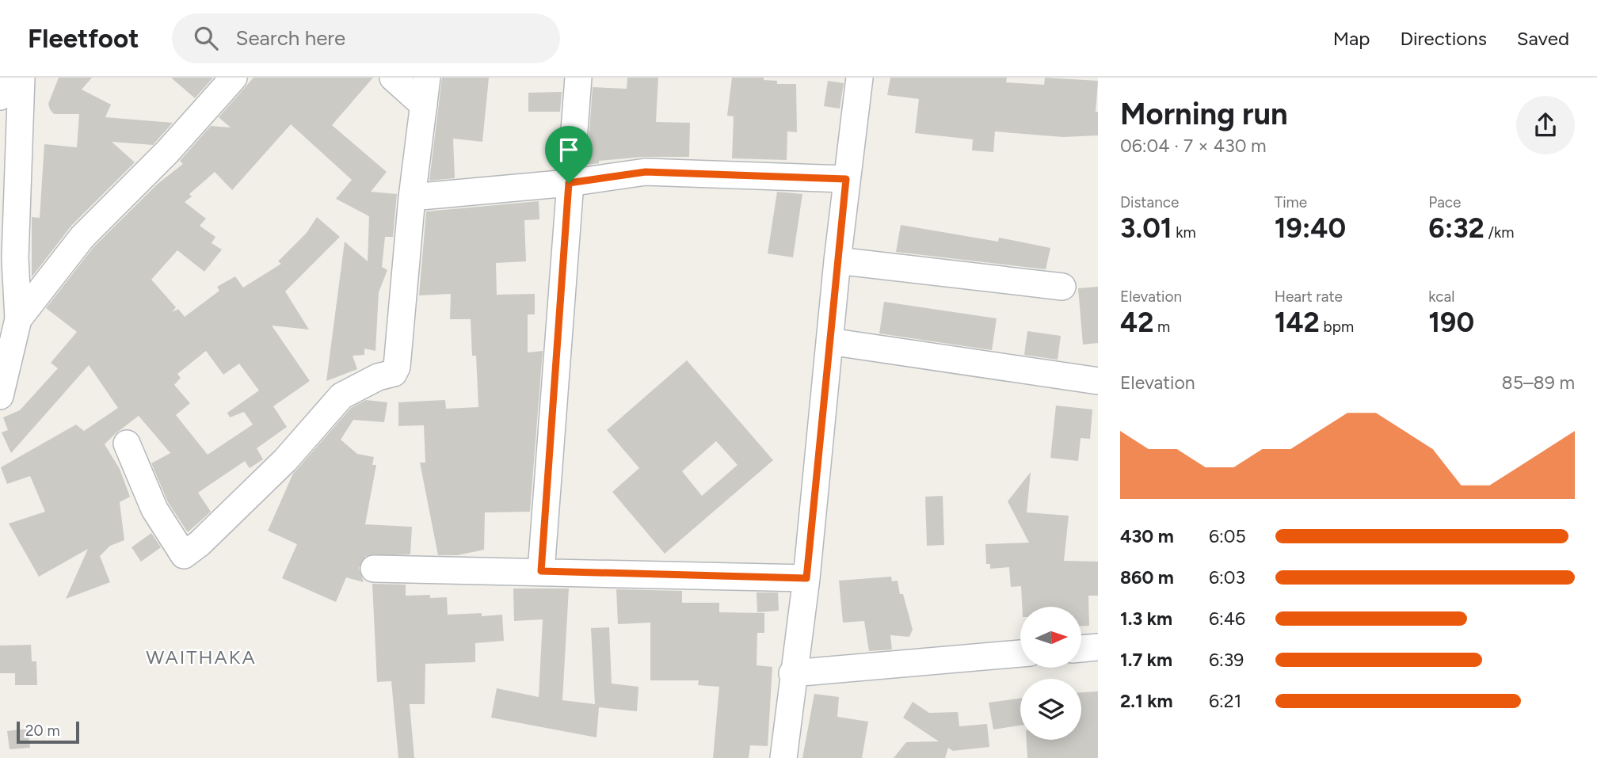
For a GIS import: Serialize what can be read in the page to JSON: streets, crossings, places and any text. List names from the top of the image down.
{
  "districts": ["WAITHAKA"],
  "scale_bar": "20 m",
  "north": "right",
  "page": {
    "header": "Fleetfoot",
    "search": "Search here",
    "nav": ["Map", "Directions", "Saved"],
    "heading": ["Morning run", "06:04 · 7 × 430 m"],
    "stats": [
      ["Distance", "3.01 km"],
      ["Time", "19:40"],
      ["Pace", "6:32 /km"],
      ["Elevation", "42 m"],
      ["Heart rate", "142 bpm"],
      ["kcal", "190"]
    ],
    "chart": ["Elevation", "85–89 m"],
    "list": [
      {
        "name": "430 m",
        "note": "6:05"
      },
      {
        "name": "860 m",
        "note": "6:03"
      },
      {
        "name": "1.3 km",
        "note": "6:46"
      },
      {
        "name": "1.7 km",
        "note": "6:39"
      },
      {
        "name": "2.1 km",
        "note": "6:21"
      }
    ],
    "scale": "20 m"
  }
}
